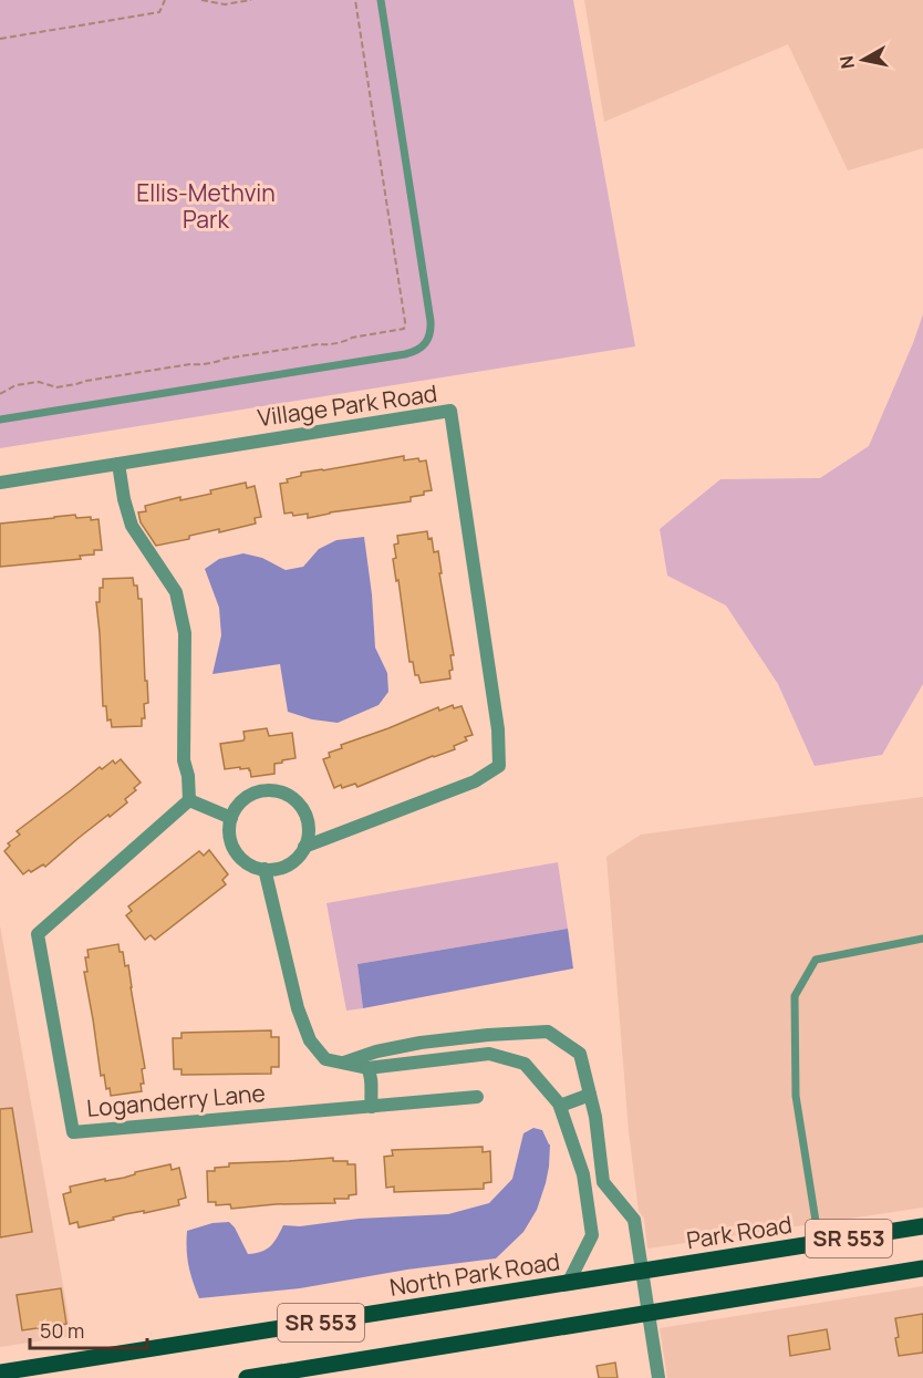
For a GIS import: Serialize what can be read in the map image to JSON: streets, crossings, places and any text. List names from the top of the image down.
{
  "streets": {
    "main road": ["Park Road", "SR 553", "North Park Road"],
    "street": ["Village Park Road", "Loganderry Lane"]
  },
  "crossings": [
    ["Park Road", "North Park Road"]
  ],
  "parks": ["Ellis-Methvin Park"],
  "scale_bar": "50 m",
  "north": "left"
}
